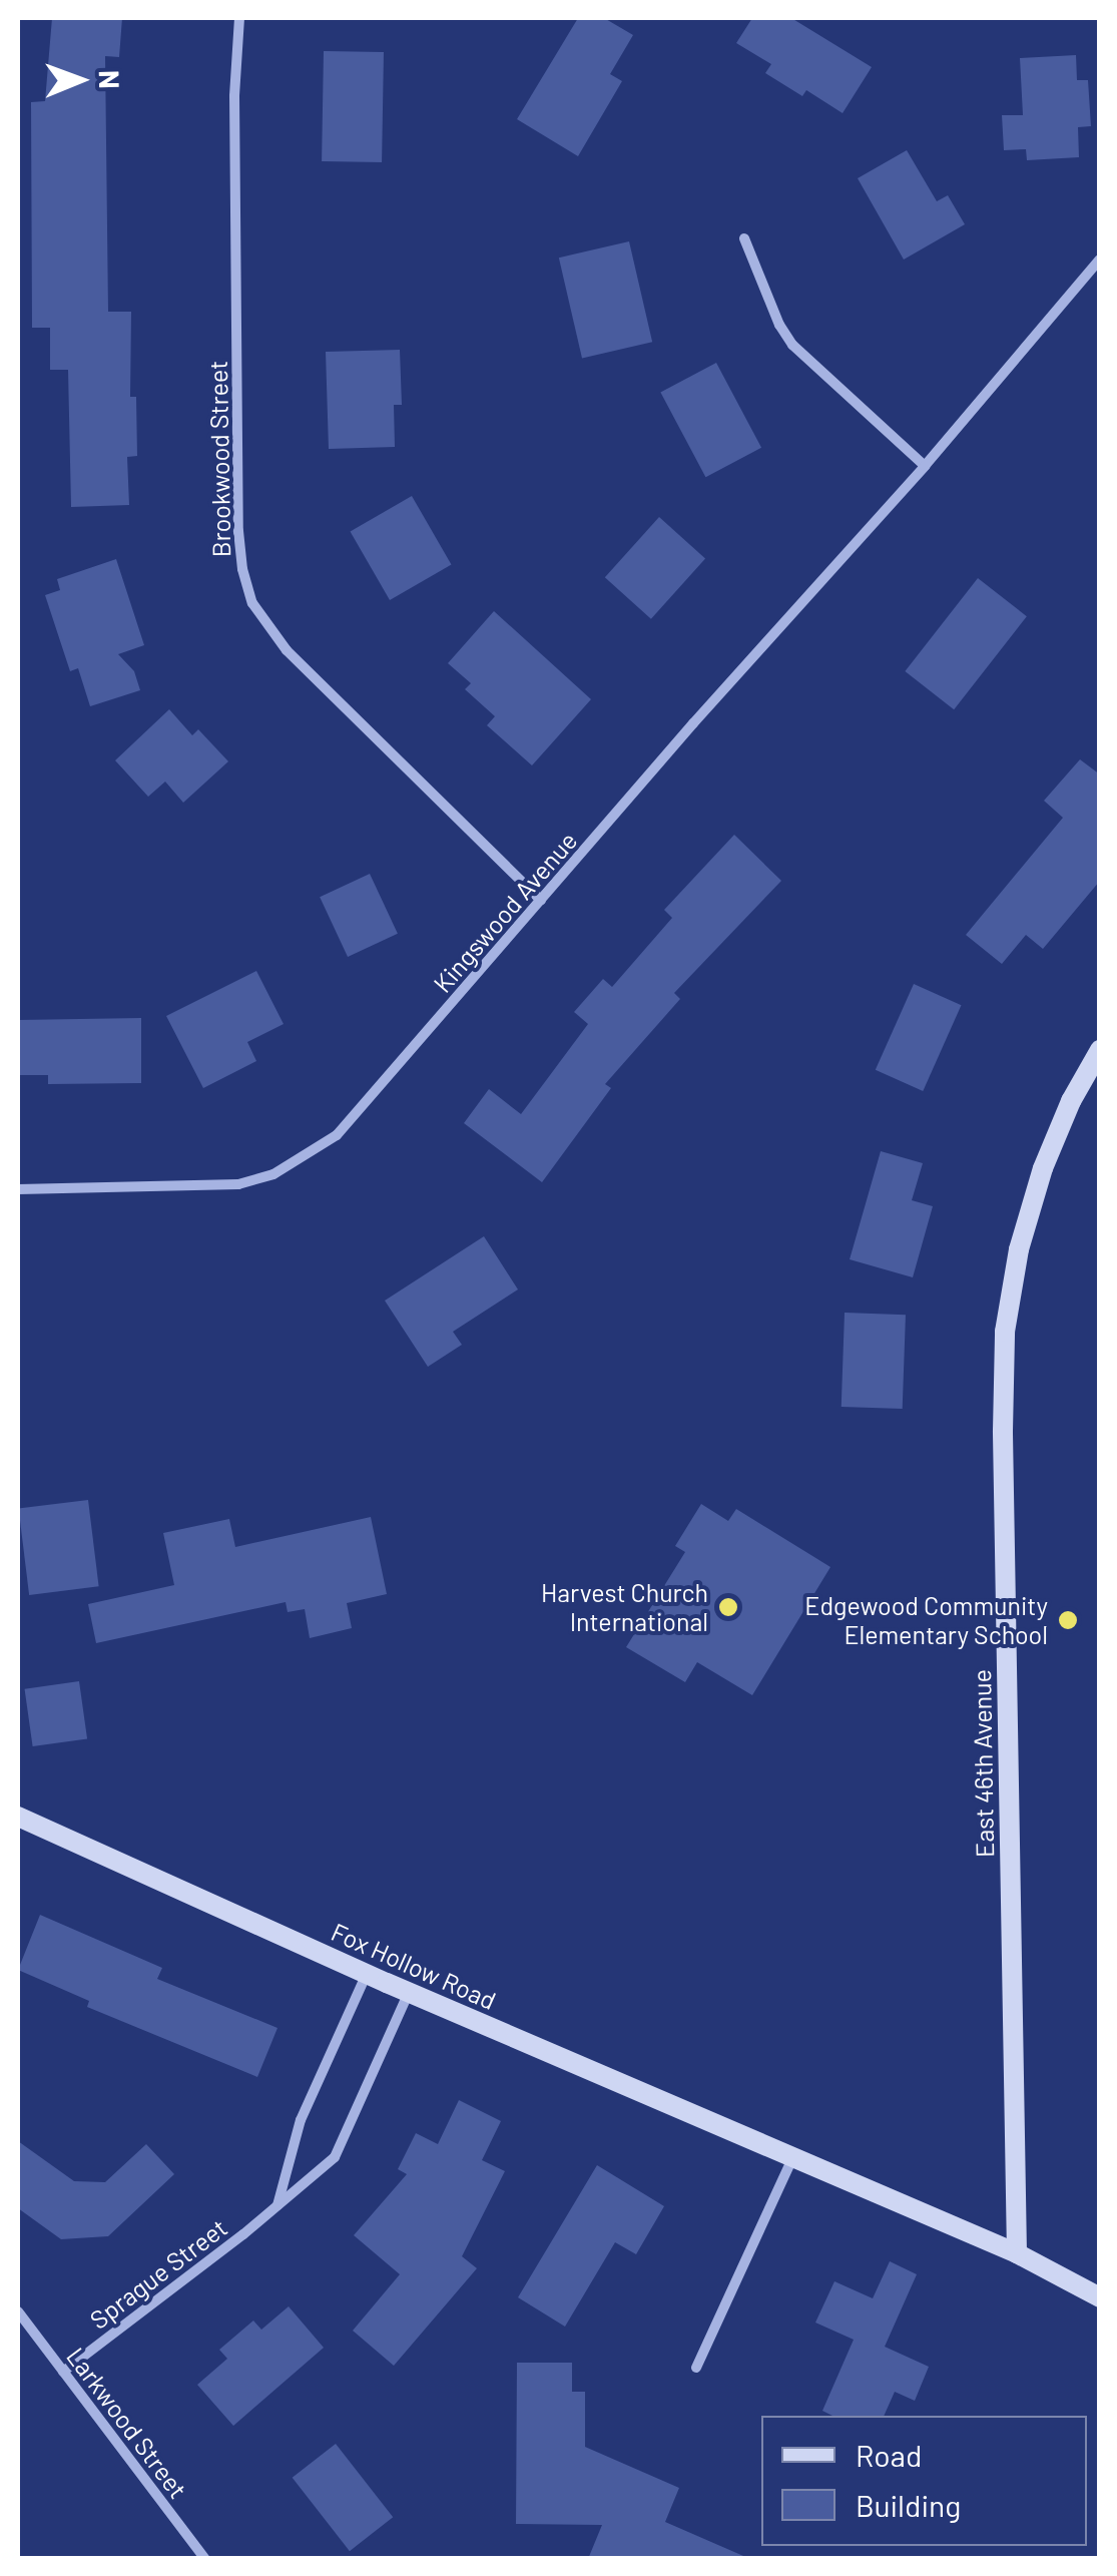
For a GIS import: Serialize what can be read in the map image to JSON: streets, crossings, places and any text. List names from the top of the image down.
{
  "streets": {
    "street": [
      "Brookwood Street",
      "Kingswood Avenue",
      "East 46th Avenue",
      "Fox Hollow Road",
      "Sprague Street",
      "Larkwood Street"
    ]
  },
  "crossings": [
    ["Brookwood Street", "Kingswood Avenue"],
    ["East 46th Avenue", "Fox Hollow Road"],
    ["Fox Hollow Road", "Sprague Street"],
    ["Sprague Street", "Larkwood Street"]
  ],
  "places": ["Harvest Church International", "Edgewood Community Elementary School"],
  "legend": ["Road", "Building"],
  "north": "right"
}
